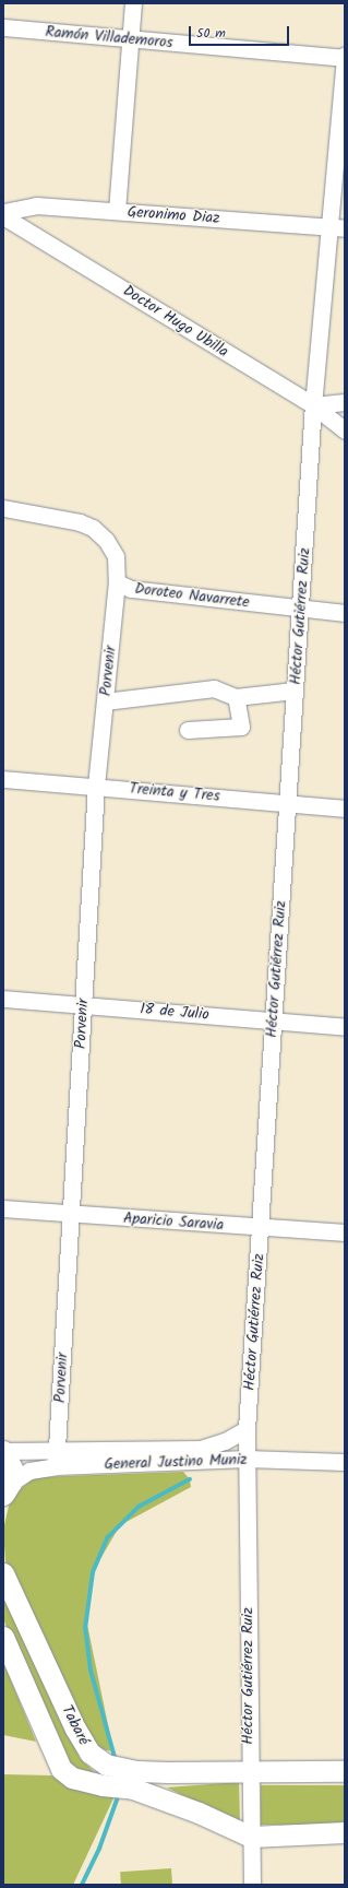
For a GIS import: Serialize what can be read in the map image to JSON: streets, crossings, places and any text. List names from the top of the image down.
{
  "streets": {
    "main road": ["Tabaré"],
    "street": [
      "Ramón Villademoros",
      "Geronimo Diaz",
      "Doctor Hugo Ubilla",
      "Doroteo Navarrete",
      "Héctor Gutiérrez Ruiz",
      "Porvenir",
      "Treinta y Tres",
      "18 de Julio",
      "Aparicio Saravia",
      "General Justino Muniz"
    ]
  },
  "crossings": [
    ["Ramón Villademoros", "Héctor Gutiérrez Ruiz"],
    ["Geronimo Diaz", "Héctor Gutiérrez Ruiz"],
    ["Doctor Hugo Ubilla", "Héctor Gutiérrez Ruiz"],
    ["Doroteo Navarrete", "Héctor Gutiérrez Ruiz"],
    ["Doroteo Navarrete", "Porvenir"],
    ["Héctor Gutiérrez Ruiz", "Treinta y Tres"],
    ["Héctor Gutiérrez Ruiz", "18 de Julio"],
    ["Héctor Gutiérrez Ruiz", "Aparicio Saravia"],
    ["Héctor Gutiérrez Ruiz", "General Justino Muniz"],
    ["Héctor Gutiérrez Ruiz", "Tabaré"],
    ["Porvenir", "Treinta y Tres"],
    ["Porvenir", "18 de Julio"],
    ["Porvenir", "Aparicio Saravia"],
    ["Porvenir", "General Justino Muniz"]
  ],
  "scale_bar": "50 m"
}
